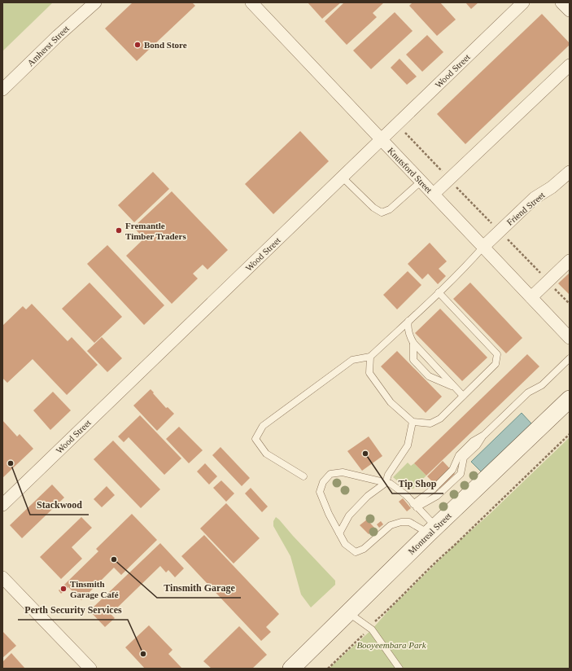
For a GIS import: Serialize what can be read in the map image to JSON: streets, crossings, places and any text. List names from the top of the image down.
{
  "streets": {
    "street": [
      "Amherst Street",
      "Wood Street",
      "Knutsford Street",
      "Friend Street",
      "Montreal Street"
    ]
  },
  "crossings": [
    ["Wood Street", "Knutsford Street"],
    ["Knutsford Street", "Friend Street"]
  ],
  "parks": ["Booyeembara Park"],
  "places": [
    "Bond Store",
    "Fremantle Timber Traders",
    "Tip Shop",
    "Stackwood",
    "Tinsmith Garage",
    "Tinsmith Garage Café",
    "Perth Security Services"
  ]
}
